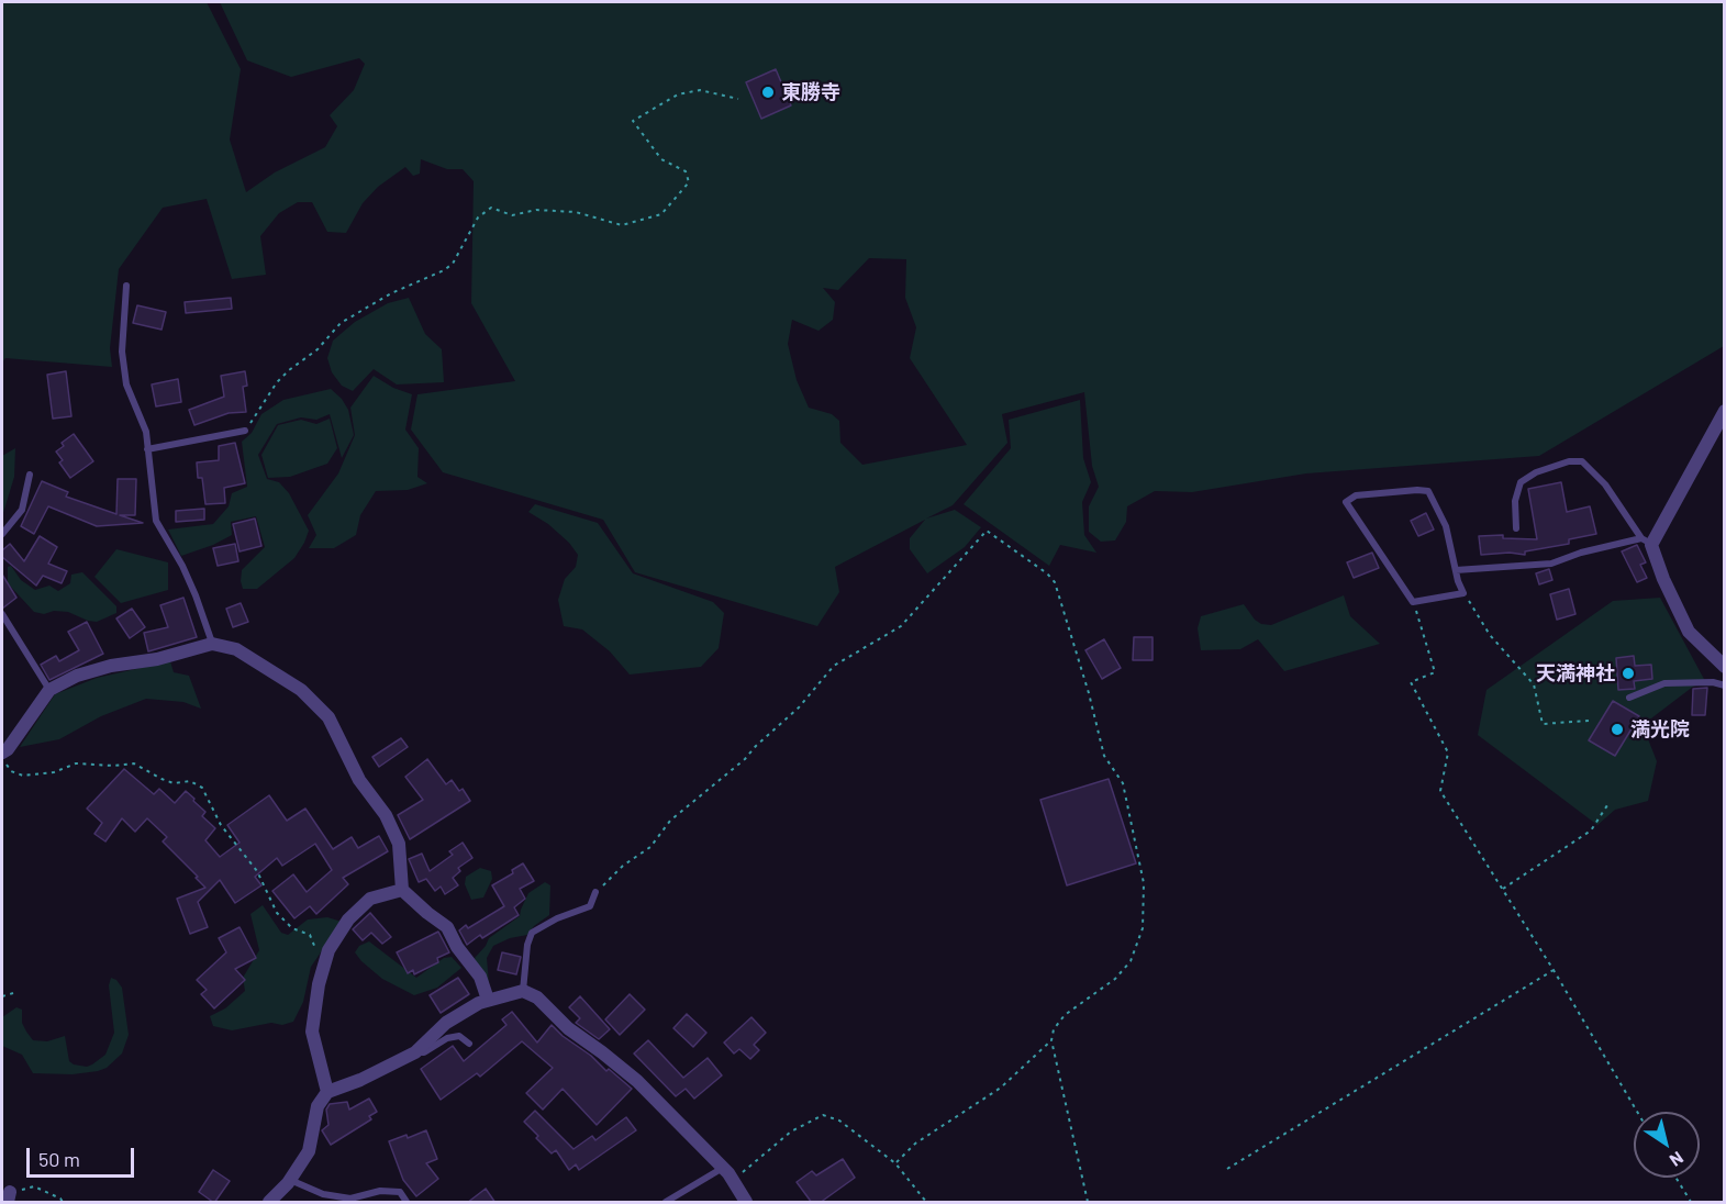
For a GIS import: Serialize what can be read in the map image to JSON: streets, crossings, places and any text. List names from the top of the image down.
{
  "places": ["東勝寺", "天満神社", "満光院"],
  "scale_bar": "50 m",
  "north": "bottom right"
}
